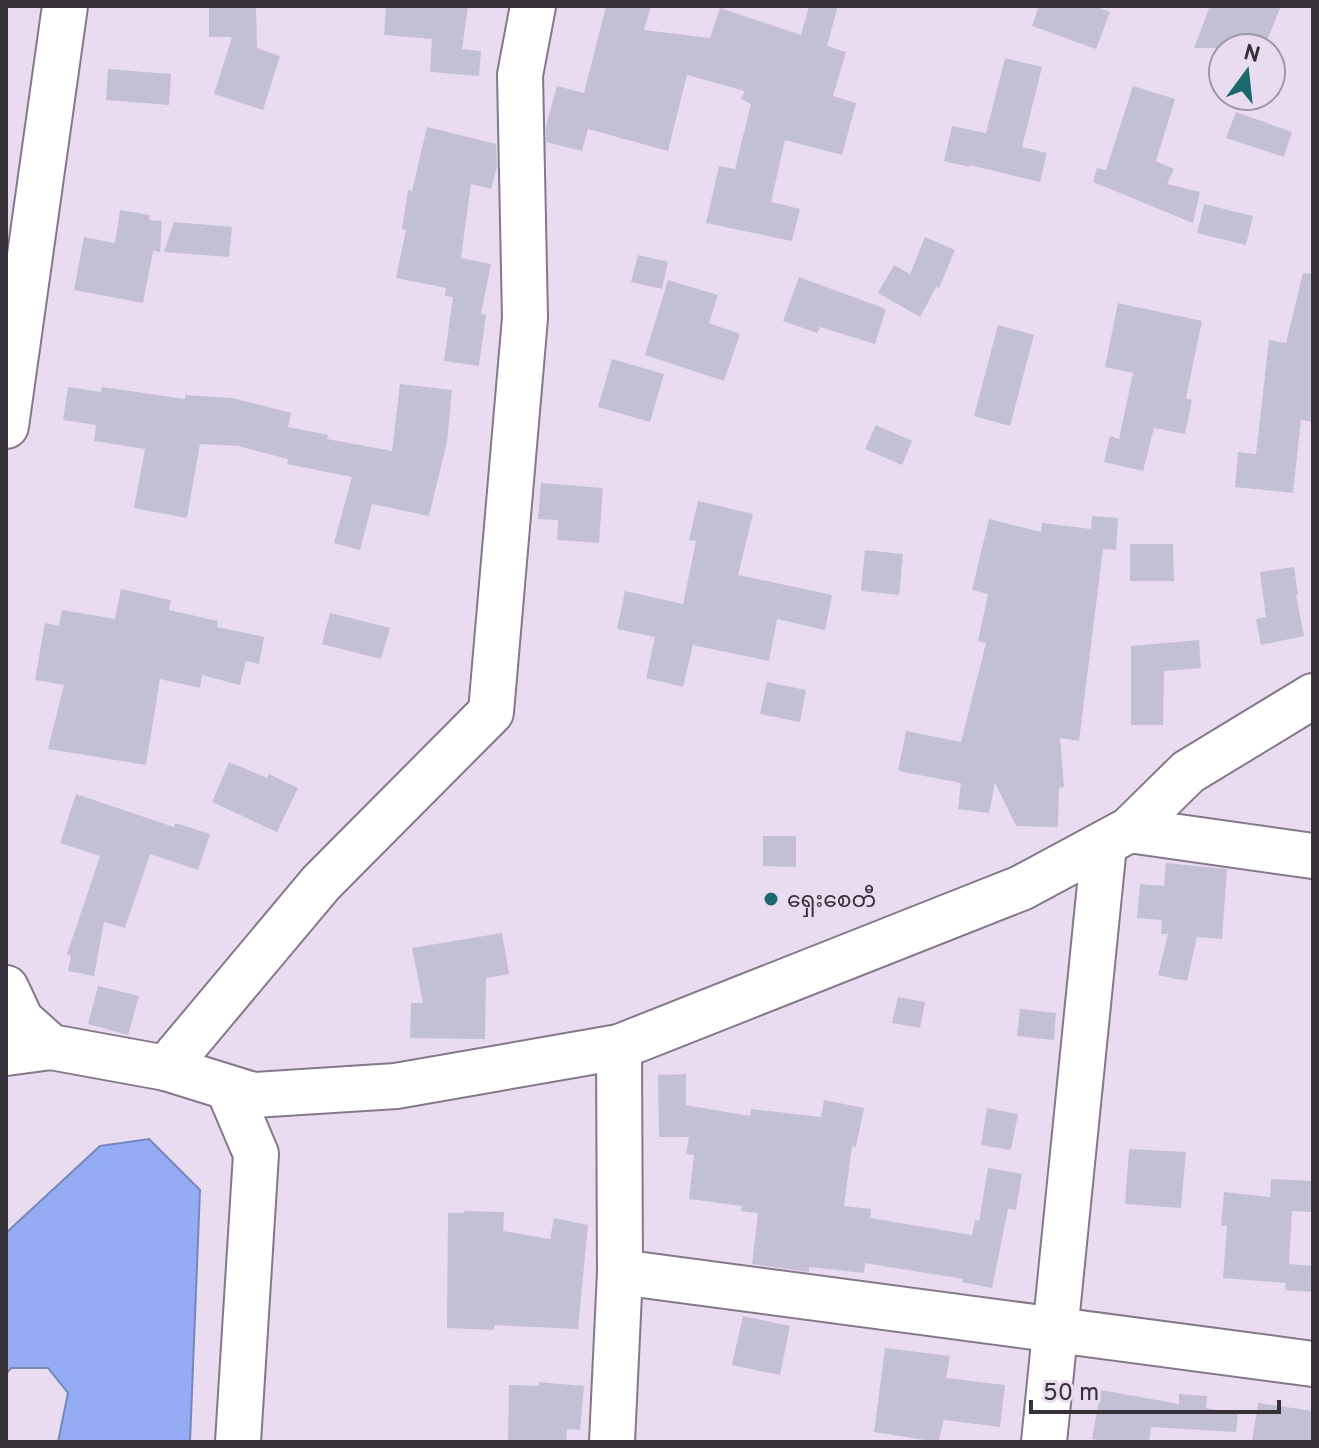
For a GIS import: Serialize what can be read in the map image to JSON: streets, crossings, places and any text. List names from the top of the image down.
{
  "places": ["ရှေးစေတီ"],
  "scale_bar": "50 m",
  "north": "top"
}
